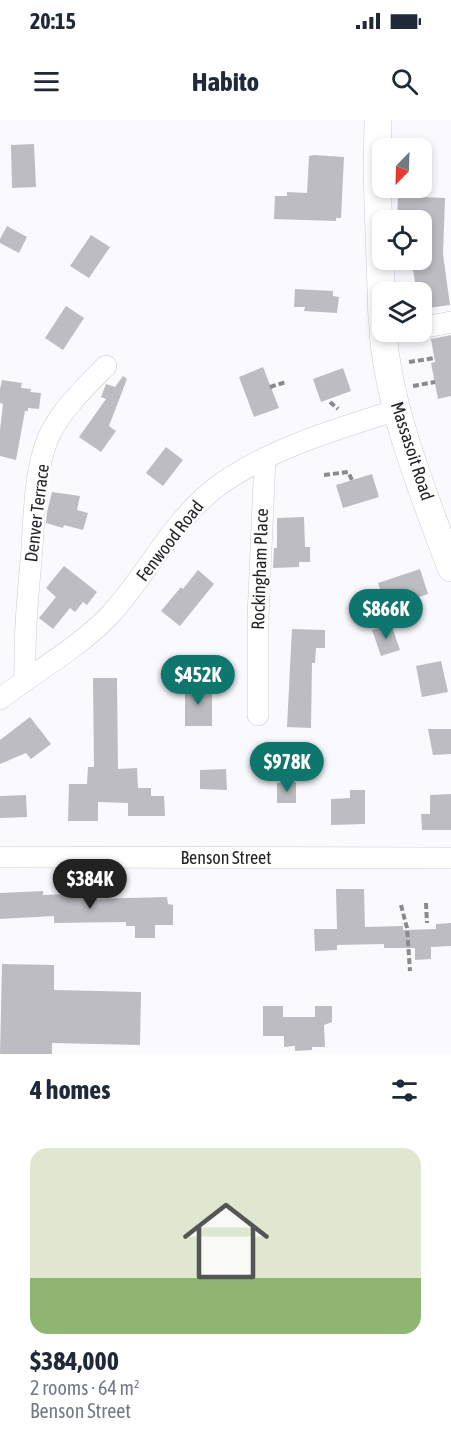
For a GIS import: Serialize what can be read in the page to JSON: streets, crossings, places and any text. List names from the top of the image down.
{
  "streets": {
    "main road": ["Massasoit Road"],
    "street": [
      "Denver Terrace",
      "Fenwood Road",
      "Rockingham Place",
      "Benson Street"
    ]
  },
  "crossings": [
    ["Massasoit Road", "Fenwood Road"],
    ["Denver Terrace", "Fenwood Road"],
    ["Fenwood Road", "Rockingham Place"]
  ],
  "north": "bottom left",
  "page": {
    "status": "20:15",
    "header": "Habito",
    "price": [
      "$866K",
      "$452K",
      "$978K",
      "$384K"
    ],
    "heading": "4 homes",
    "list": [
      {
        "name": "$384,000",
        "note": "2 rooms · 64 m² · Benson Street"
      }
    ]
  }
}
